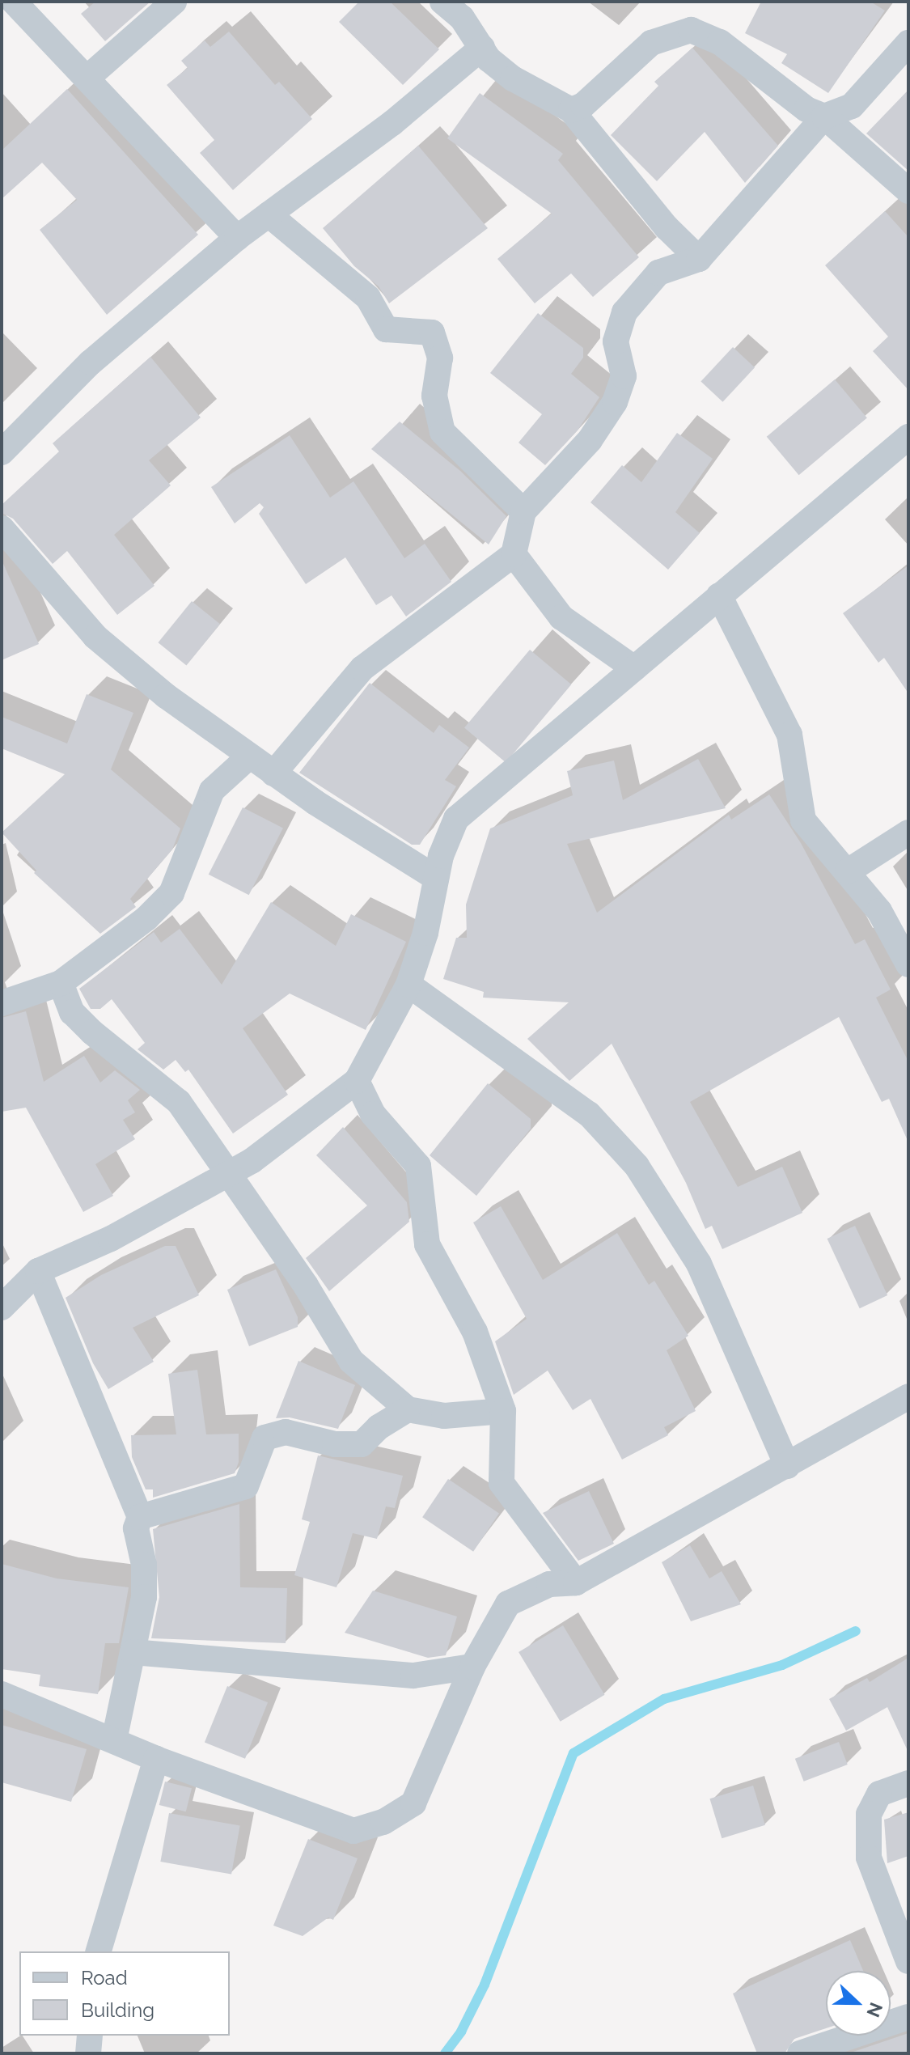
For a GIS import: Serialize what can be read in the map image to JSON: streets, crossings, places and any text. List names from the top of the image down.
{
  "legend": ["Road", "Building"],
  "north": "right"
}
